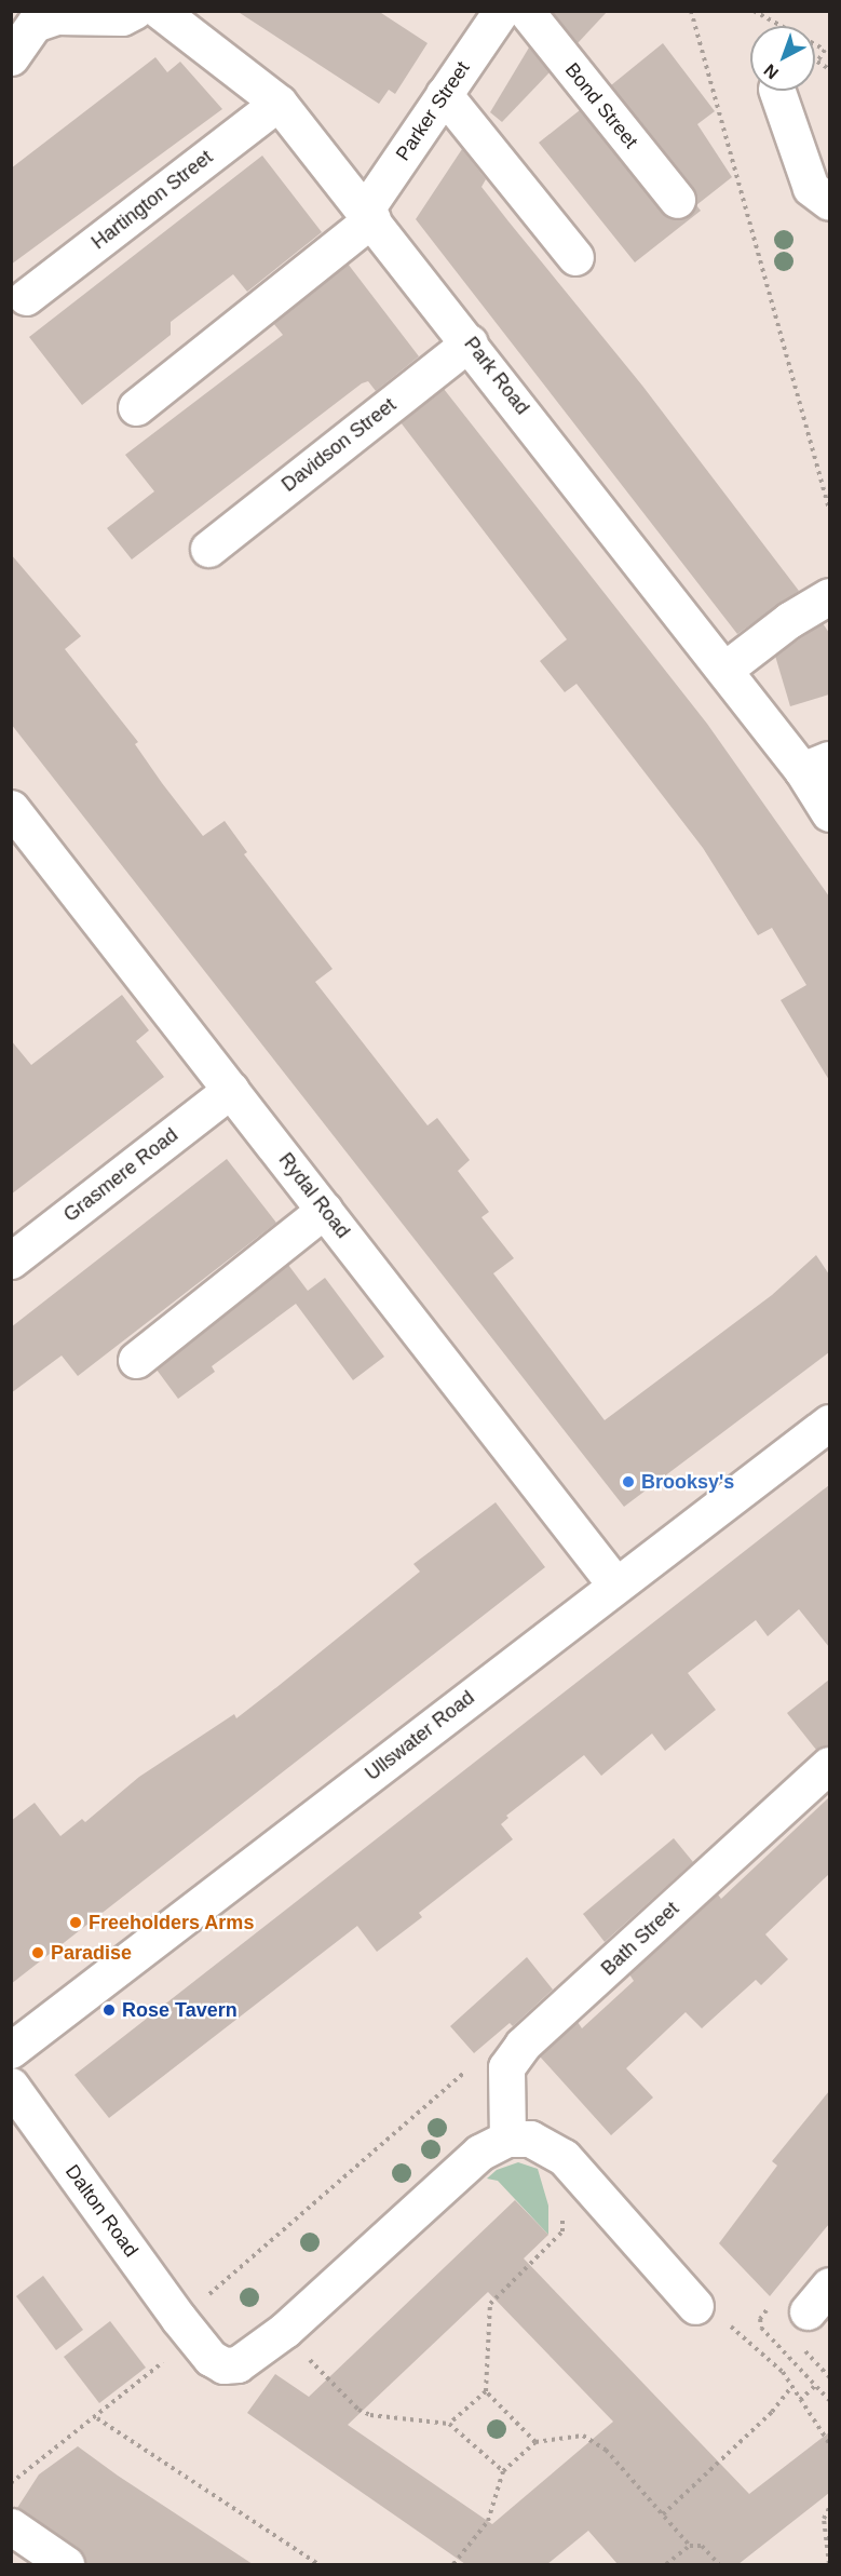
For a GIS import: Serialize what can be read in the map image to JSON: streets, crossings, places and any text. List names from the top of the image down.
{
  "streets": {
    "street": [
      "Bond Street",
      "Parker Street",
      "Hartington Street",
      "Park Road",
      "Davidson Street",
      "Grasmere Road",
      "Rydal Road",
      "Ullswater Road",
      "Bath Street",
      "Dalton Road"
    ]
  },
  "crossings": [
    ["Parker Street", "Park Road"],
    ["Hartington Street", "Park Road"],
    ["Park Road", "Davidson Street"],
    ["Grasmere Road", "Rydal Road"],
    ["Rydal Road", "Ullswater Road"]
  ],
  "places": [
    "Brooksy's",
    "Freeholders Arms",
    "Paradise",
    "Rose Tavern"
  ],
  "north": "bottom left"
}
